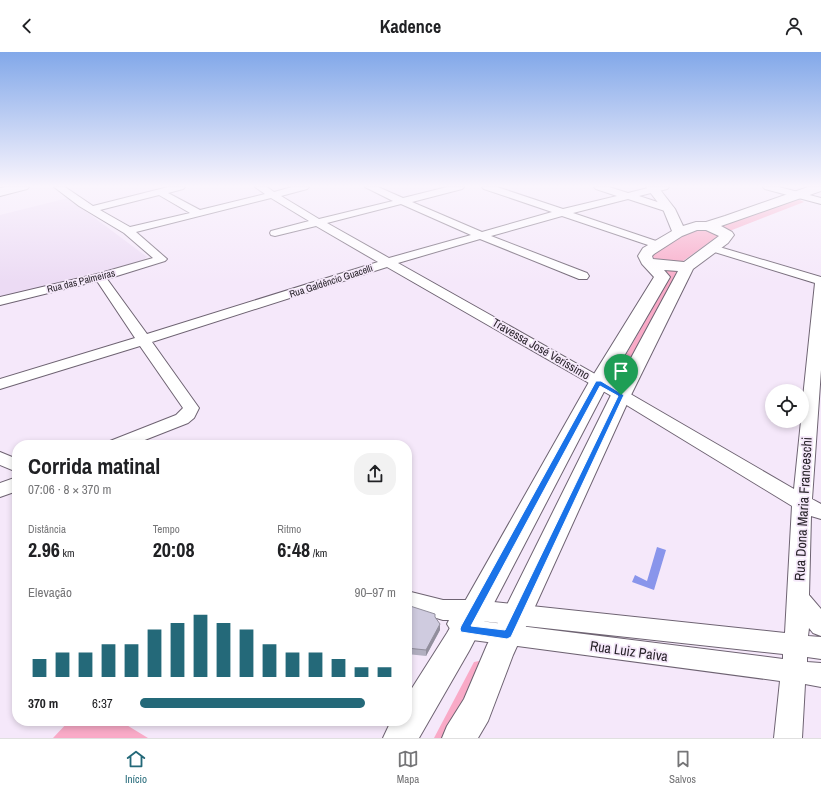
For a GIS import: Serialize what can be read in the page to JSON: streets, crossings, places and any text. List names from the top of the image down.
{
  "streets": {
    "street": [
      "Rua das Palmeiras",
      "Rua Galdêncio Guacelli",
      "Travessa José Veríssimo",
      "Rua Dona Maria Franceschi",
      "Rua Luiz Paiva"
    ]
  },
  "crossings": [
    ["Rua Galdêncio Guacelli", "Travessa José Veríssimo"],
    ["Travessa José Veríssimo", "Rua Dona Maria Franceschi"],
    ["Rua Dona Maria Franceschi", "Rua Luiz Paiva"]
  ],
  "page": {
    "header": "Kadence",
    "heading": ["Corrida matinal", "07:06 · 8 × 370 m"],
    "stats": [
      ["Distância", "2.96 km"],
      ["Tempo", "20:08"],
      ["Ritmo", "6:48 /km"]
    ],
    "chart": ["Elevação", "90–97 m"],
    "list": [
      {
        "name": "370 m",
        "note": "6:37"
      }
    ],
    "tabs": ["Início", "Mapa", "Salvos"]
  }
}
